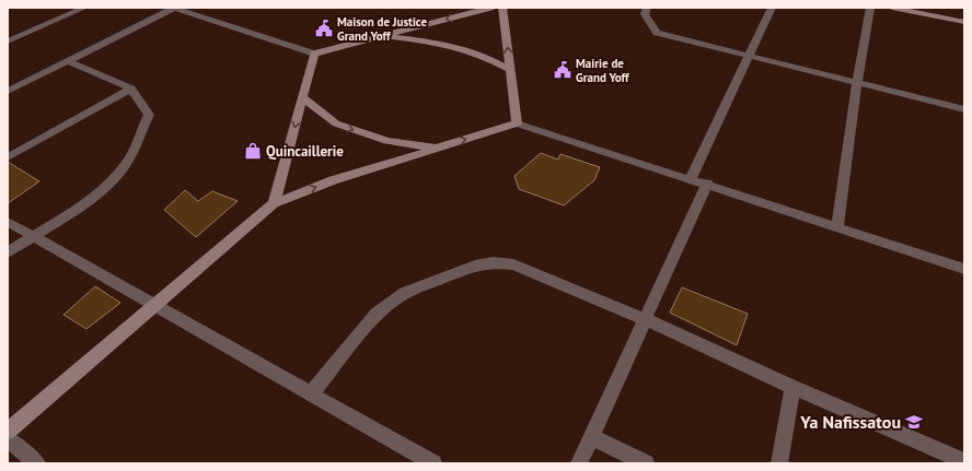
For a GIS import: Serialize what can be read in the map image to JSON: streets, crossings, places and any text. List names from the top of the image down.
{
  "places": {
    "public building": ["Maison de Justice Grand Yoff", "Mairie de Grand Yoff"],
    "shop": ["Quincaillerie"],
    "school or university": ["Ya Nafissatou"]
  }
}
